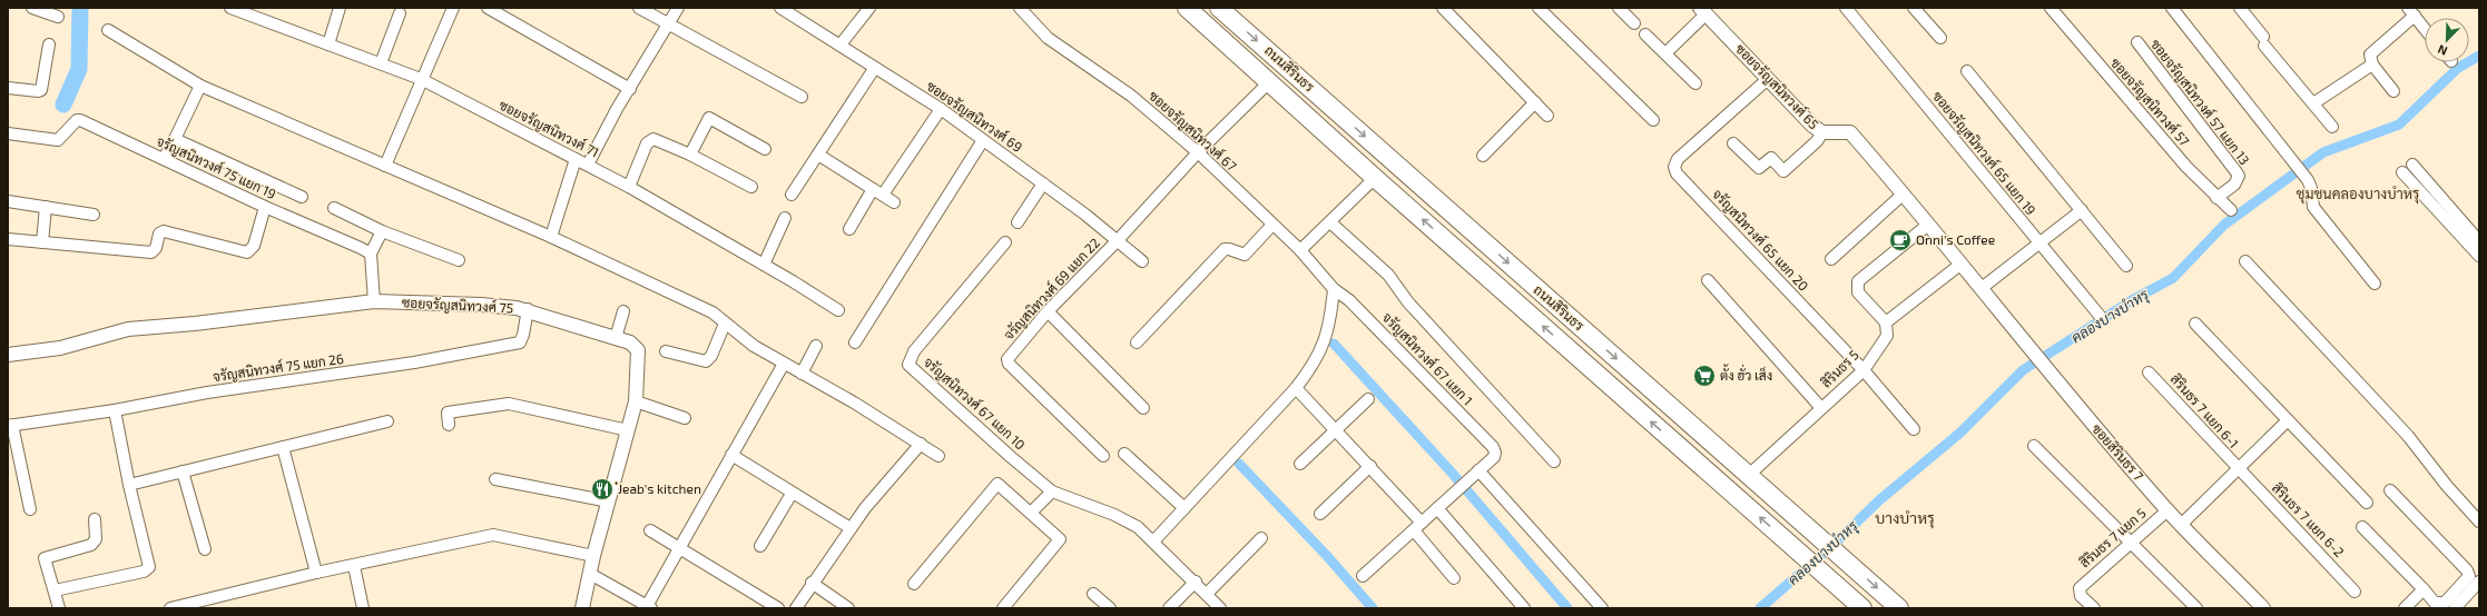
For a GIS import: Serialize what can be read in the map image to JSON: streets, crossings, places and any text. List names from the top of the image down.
{
  "streets": {
    "main road": ["ถนนสิรินธร"],
    "street": [
      "ซอยจรัญสนิทวงศ์ 65",
      "ซอยจรัญสนิทวงศ์ 57",
      "ซอยจรัญสนิทวงศ์ 57 แยก 13",
      "ซอยจรัญสนิทวงศ์ 69",
      "ซอยจรัญสนิทวงศ์ 71",
      "ซอยจรัญสนิทวงศ์ 67",
      "ซอยจรัญสนิทวงศ์ 65 แยก 19",
      "จรัญสนิทวงศ์ 75 แยก 19",
      "จรัญสนิทวงศ์ 65 แยก 20",
      "จรัญสนิทวงศ์ 69 แยก 22",
      "ซอยจรัญสนิทวงศ์ 75",
      "จรัญสนิทวงศ์ 67 แยก 1",
      "จรัญสนิทวงศ์ 75 แยก 26",
      "สิรินธร 5",
      "จรัญสนิทวงศ์ 67 แยก 10",
      "สิรินธร 7 แยก 6-1",
      "ซอยสิรินธร 7",
      "สิรินธร 7 แยก 6-2",
      "สิรินธร 7 แยก 5"
    ]
  },
  "crossings": [
    ["ถนนสิรินธร", "จรัญสนิทวงศ์ 69 แยก 22"],
    ["ถนนสิรินธร", "สิรินธร 5"],
    ["ซอยจรัญสนิทวงศ์ 65", "จรัญสนิทวงศ์ 65 แยก 20"],
    ["ซอยจรัญสนิทวงศ์ 65", "ซอยสิรินธร 7"],
    ["ซอยจรัญสนิทวงศ์ 57", "ซอยจรัญสนิทวงศ์ 57 แยก 13"],
    ["ซอยจรัญสนิทวงศ์ 69", "จรัญสนิทวงศ์ 69 แยก 22"],
    ["ซอยจรัญสนิทวงศ์ 67", "จรัญสนิทวงศ์ 69 แยก 22"],
    ["ซอยจรัญสนิทวงศ์ 67", "จรัญสนิทวงศ์ 67 แยก 1"],
    ["จรัญสนิทวงศ์ 65 แยก 20", "สิรินธร 5"],
    ["ซอยจรัญสนิทวงศ์ 75", "จรัญสนิทวงศ์ 75 แยก 26"],
    ["สิรินธร 7 แยก 6-1", "สิรินธร 7 แยก 6-2"],
    ["ซอยสิรินธร 7", "สิรินธร 7 แยก 5"]
  ],
  "districts": ["ชุมชนคลองบางบำหรุ", "บางบำหรุ"],
  "water": ["คลองบางบำหรุ"],
  "places": {
    "cafe": ["Onni's Coffee"],
    "supermarket": ["ตั้ง ฮั่ว เส็ง"],
    "restaurant": ["๋Jeab's kitchen"]
  },
  "north": "bottom left"
}
